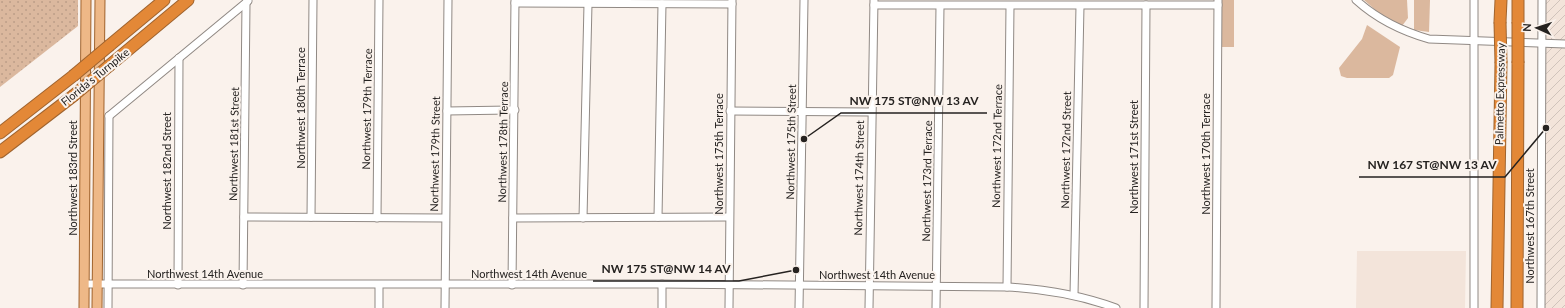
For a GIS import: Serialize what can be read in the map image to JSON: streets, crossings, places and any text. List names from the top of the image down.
{
  "streets": {
    "highway": ["Florida's Turnpike", "Palmetto Expressway"],
    "main road": ["Northwest 183rd Street"],
    "street": [
      "Northwest 180th Terrace",
      "Northwest 179th Terrace",
      "Northwest 178th Terrace",
      "Northwest 175th Street",
      "Northwest 181st Street",
      "Northwest 172nd Terrace",
      "Northwest 172nd Street",
      "Northwest 179th Street",
      "Northwest 175th Terrace",
      "Northwest 170th Terrace",
      "Northwest 171st Street",
      "Northwest 182nd Street",
      "Northwest 174th Street",
      "Northwest 173rd Terrace",
      "Northwest 167th Street",
      "Northwest 14th Avenue"
    ]
  },
  "crossings": [
    ["Northwest 178th Terrace", "Northwest 14th Avenue"],
    ["Northwest 175th Street", "Northwest 14th Avenue"],
    ["Northwest 181st Street", "Northwest 14th Avenue"],
    ["Northwest 172nd Terrace", "Northwest 14th Avenue"],
    ["Northwest 172nd Street", "Northwest 14th Avenue"],
    ["Northwest 179th Street", "Northwest 14th Avenue"],
    ["Northwest 175th Terrace", "Northwest 14th Avenue"],
    ["Northwest 182nd Street", "Northwest 14th Avenue"],
    ["Northwest 183rd Street", "Northwest 14th Avenue"],
    ["Northwest 174th Street", "Northwest 14th Avenue"],
    ["Northwest 173rd Terrace", "Northwest 14th Avenue"]
  ],
  "places": ["NW 167 ST@NW 13 AV", "NW 175 ST@NW 13 AV", "NW 175 ST@NW 14 AV"],
  "north": "left"
}
